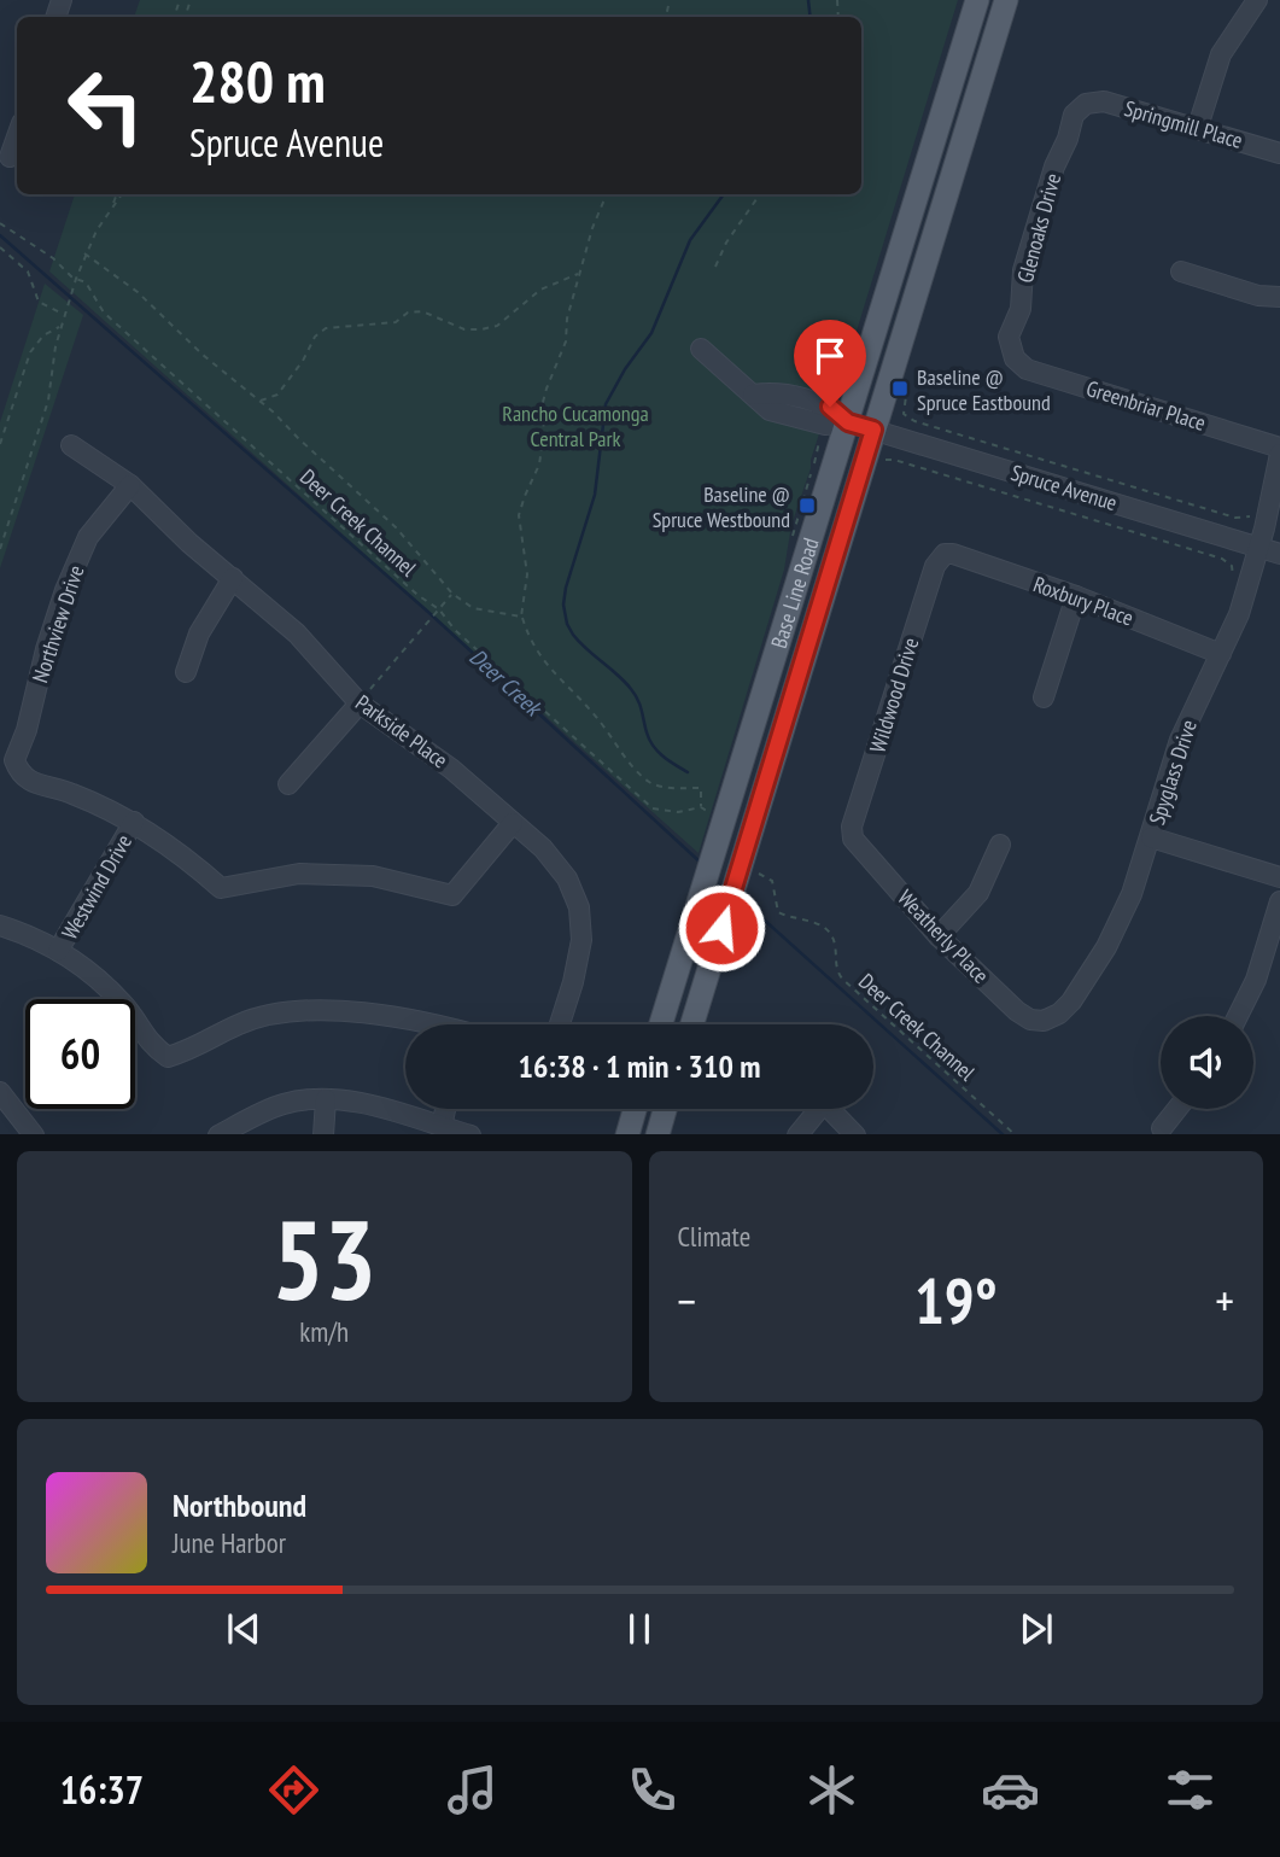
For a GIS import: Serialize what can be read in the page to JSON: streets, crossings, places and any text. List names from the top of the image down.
{
  "streets": {
    "main road": ["Base Line Road"],
    "street": [
      "Springmill Place",
      "Glenoaks Drive",
      "Greenbriar Place",
      "Spruce Avenue",
      "Roxbury Place",
      "Northview Drive",
      "Wildwood Drive",
      "Parkside Place",
      "Spyglass Drive",
      "Westwind Drive",
      "Weatherly Place"
    ],
    "path": ["Deer Creek Channel"]
  },
  "crossings": [
    ["Springmill Place", "Glenoaks Drive"],
    ["Glenoaks Drive", "Greenbriar Place"],
    ["Spruce Avenue", "Base Line Road"],
    ["Spruce Avenue", "Spyglass Drive"],
    ["Deer Creek Channel", "Base Line Road"],
    ["Roxbury Place", "Wildwood Drive"],
    ["Roxbury Place", "Spyglass Drive"],
    ["Northview Drive", "Parkside Place"],
    ["Northview Drive", "Westwind Drive"],
    ["Wildwood Drive", "Weatherly Place"],
    ["Spyglass Drive", "Weatherly Place"]
  ],
  "water": ["Deer Creek"],
  "parks": ["Rancho Cucamonga Central Park"],
  "places": {
    "transit": ["Baseline @ Spruce Eastbound", "Baseline @ Spruce Westbound"]
  },
  "page": {
    "turn": ["280 m", "Spruce Avenue"],
    "limit": "60",
    "trip": "16:38 · 1 min · 310 m",
    "tile": [
      ["53", "km/h"],
      "Climate"
    ],
    "heat": ["−", "19°", "+"],
    "song": ["Northbound", "June Harbor"],
    "tabs": "16:37"
  }
}
